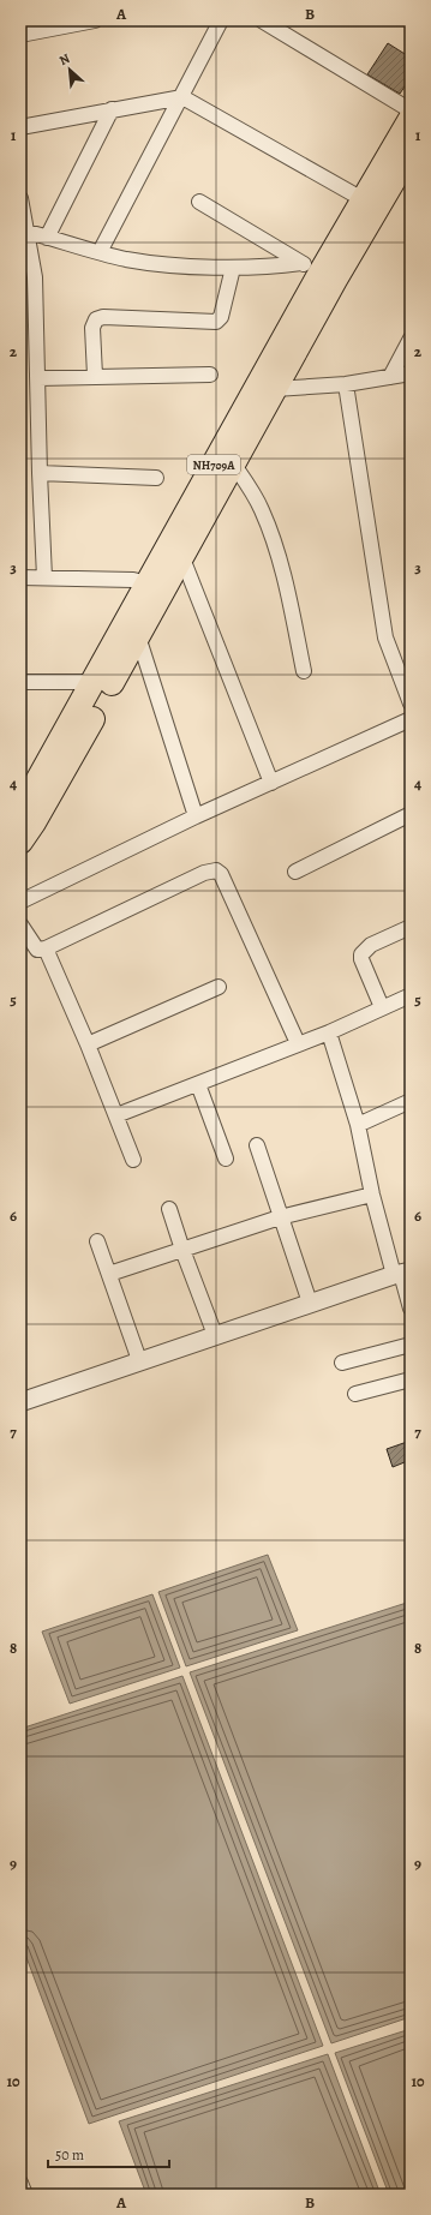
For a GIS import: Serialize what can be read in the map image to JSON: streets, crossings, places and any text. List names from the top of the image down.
{
  "streets": {
    "highway": ["NH709A"]
  },
  "scale_bar": "50 m",
  "north": "top left",
  "grid": {
    "columns": ["A", "B"],
    "rows": [
      "1",
      "2",
      "3",
      "4",
      "5",
      "6",
      "7",
      "8",
      "9",
      "10"
    ]
  }
}
